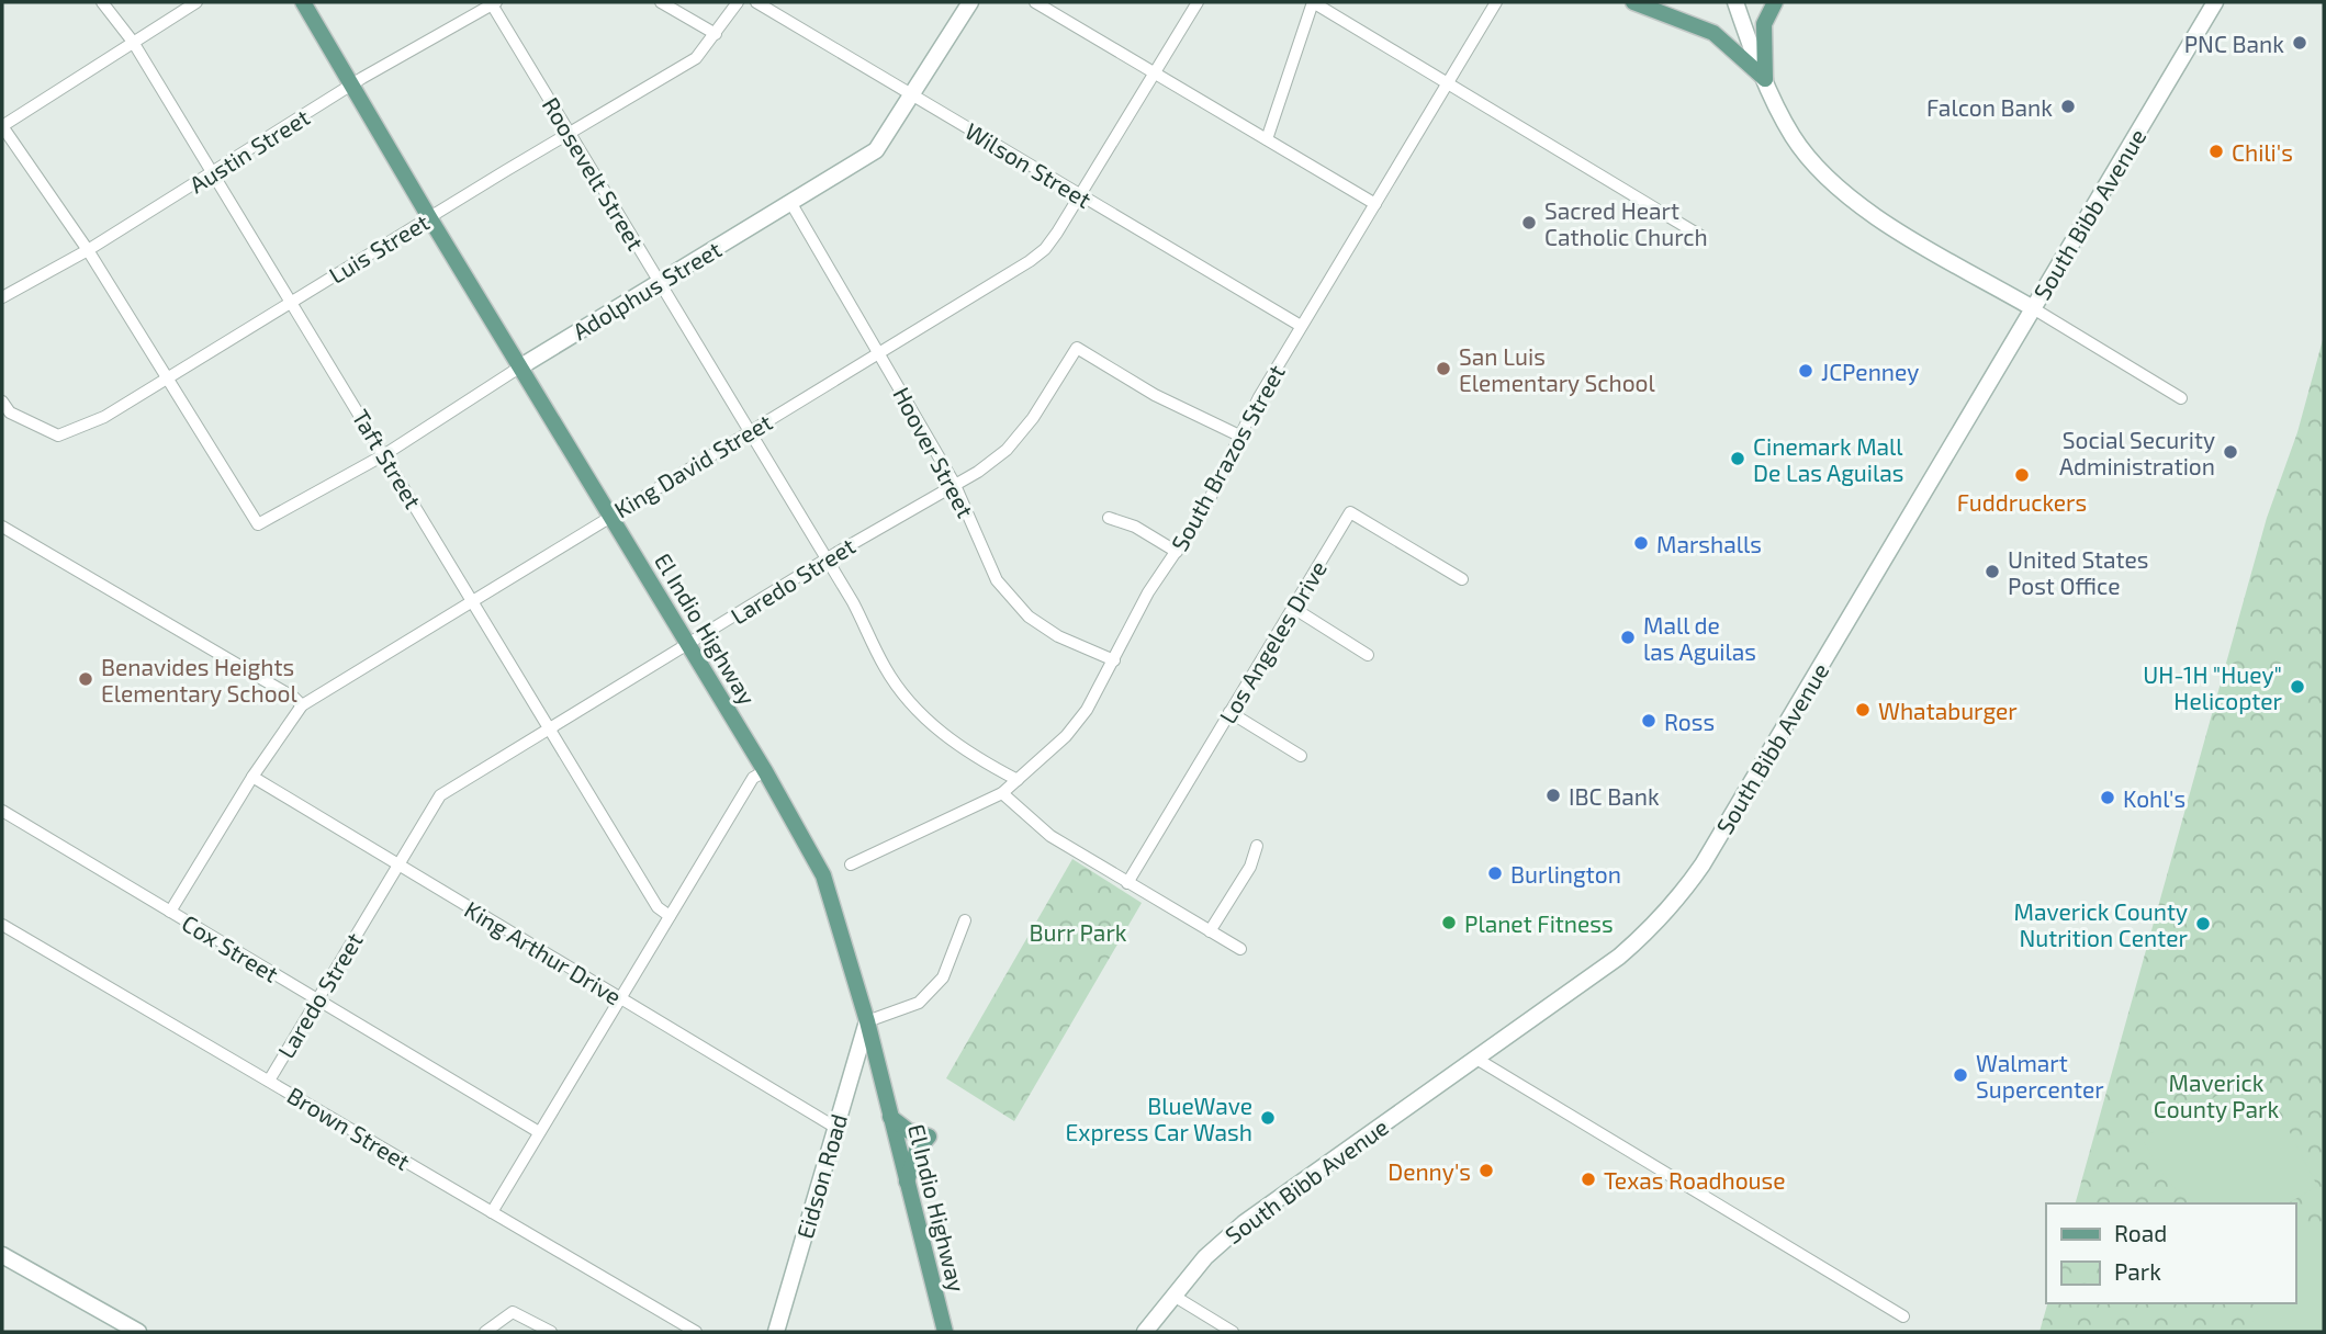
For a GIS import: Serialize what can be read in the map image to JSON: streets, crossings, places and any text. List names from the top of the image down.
{
  "streets": {
    "main road": [
      "South Bibb Avenue",
      "Adolphus Street",
      "El Indio Highway",
      "Eidson Road"
    ],
    "street": [
      "Austin Street",
      "Wilson Street",
      "Roosevelt Street",
      "Luis Street",
      "Hoover Street",
      "South Brazos Street",
      "Taft Street",
      "King David Street",
      "Laredo Street",
      "Los Angeles Drive",
      "Cox Street",
      "King Arthur Drive",
      "Brown Street"
    ]
  },
  "crossings": [
    ["Austin Street", "Roosevelt Street"],
    ["Austin Street", "Taft Street"],
    ["Austin Street", "El Indio Highway"],
    ["Wilson Street", "Adolphus Street"],
    ["Wilson Street", "South Brazos Street"],
    ["Wilson Street", "King David Street"],
    ["Roosevelt Street", "Luis Street"],
    ["Roosevelt Street", "Adolphus Street"],
    ["Roosevelt Street", "South Brazos Street"],
    ["Roosevelt Street", "King David Street"],
    ["Roosevelt Street", "Laredo Street"],
    ["Luis Street", "Adolphus Street"],
    ["Luis Street", "Taft Street"],
    ["Luis Street", "El Indio Highway"],
    ["Adolphus Street", "Hoover Street"],
    ["Adolphus Street", "Taft Street"],
    ["Adolphus Street", "El Indio Highway"],
    ["Hoover Street", "South Brazos Street"],
    ["Hoover Street", "King David Street"],
    ["Hoover Street", "Laredo Street"],
    ["South Brazos Street", "Laredo Street"],
    ["Taft Street", "King David Street"],
    ["Taft Street", "Laredo Street"],
    ["King David Street", "El Indio Highway"],
    ["King David Street", "Cox Street"],
    ["King David Street", "King Arthur Drive"],
    ["Laredo Street", "El Indio Highway"],
    ["Laredo Street", "Cox Street"],
    ["Laredo Street", "King Arthur Drive"],
    ["Laredo Street", "Brown Street"],
    ["El Indio Highway", "Eidson Road"],
    ["King Arthur Drive", "Eidson Road"]
  ],
  "parks": ["Burr Park", "Maverick County Park"],
  "places": [
    "PNC Bank",
    "Falcon Bank",
    "Chili's",
    "Sacred Heart Catholic Church",
    "San Luis Elementary School",
    "JCPenney",
    "Social Security Administration",
    "Cinemark Mall De Las Aguilas",
    "Fuddruckers",
    "Marshalls",
    "United States Post Office",
    "Mall de las Aguilas",
    "Benavides Heights Elementary School",
    "UH-1H \"Huey\" Helicopter",
    "Whataburger",
    "Ross",
    "IBC Bank",
    "Kohl's",
    "Burlington",
    "Planet Fitness",
    "Maverick County Nutrition Center",
    "Walmart Supercenter",
    "BlueWave Express Car Wash",
    "Denny's",
    "Texas Roadhouse"
  ],
  "legend": ["Road", "Park"]
}
